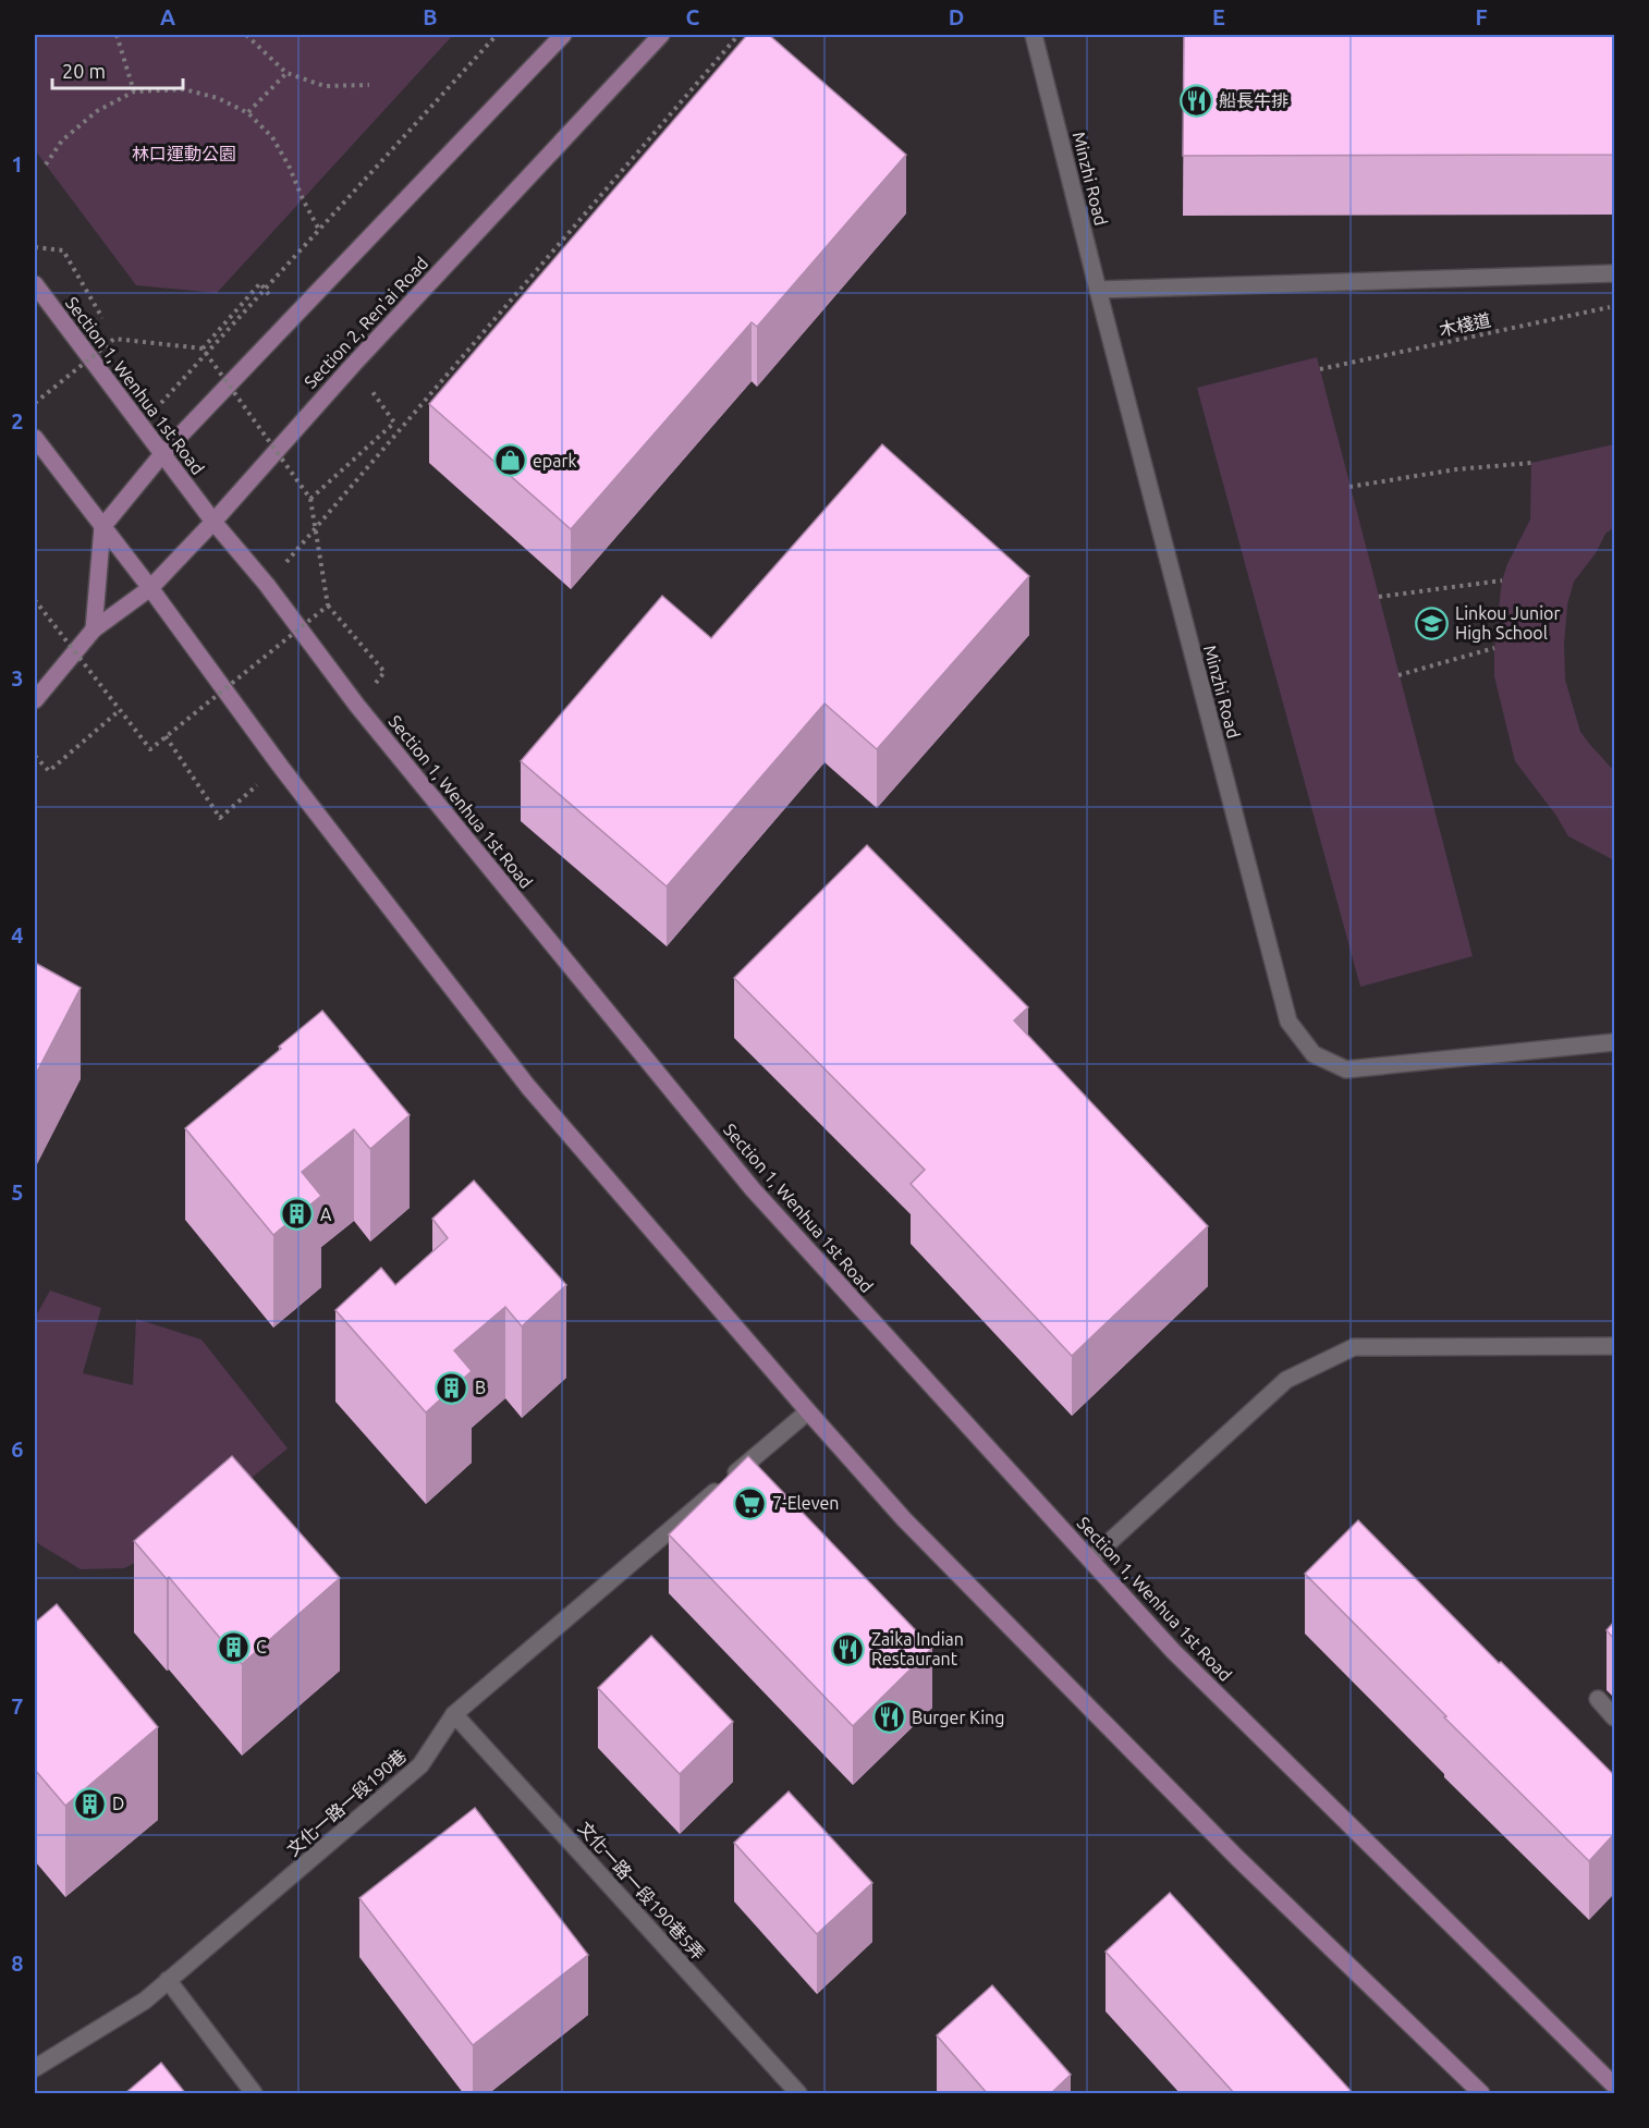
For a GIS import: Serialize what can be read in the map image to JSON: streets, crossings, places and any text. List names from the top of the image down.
{
  "streets": {
    "main road": ["Section 2, Ren'ai Road", "Section 1, Wenhua 1st Road"],
    "street": ["Minzhi Road", "文化一路一段190巷", "文化一路一段190巷5弄"],
    "path": ["木棧道"]
  },
  "crossings": [
    ["Section 2, Ren'ai Road", "Section 1, Wenhua 1st Road"],
    ["文化一路一段190巷", "文化一路一段190巷5弄"]
  ],
  "parks": ["林口運動公園"],
  "places": {
    "restaurant": ["船長牛排", "Zaika Indian Restaurant", "Burger King"],
    "shop": ["epark"],
    "school or university": ["Linkou Junior High School"],
    "building": [
      "A",
      "B",
      "C",
      "D"
    ],
    "supermarket": ["7-Eleven"]
  },
  "scale_bar": "20 m",
  "grid": {
    "columns": [
      "A",
      "B",
      "C",
      "D",
      "E",
      "F"
    ],
    "rows": [
      "1",
      "2",
      "3",
      "4",
      "5",
      "6",
      "7",
      "8"
    ]
  }
}
